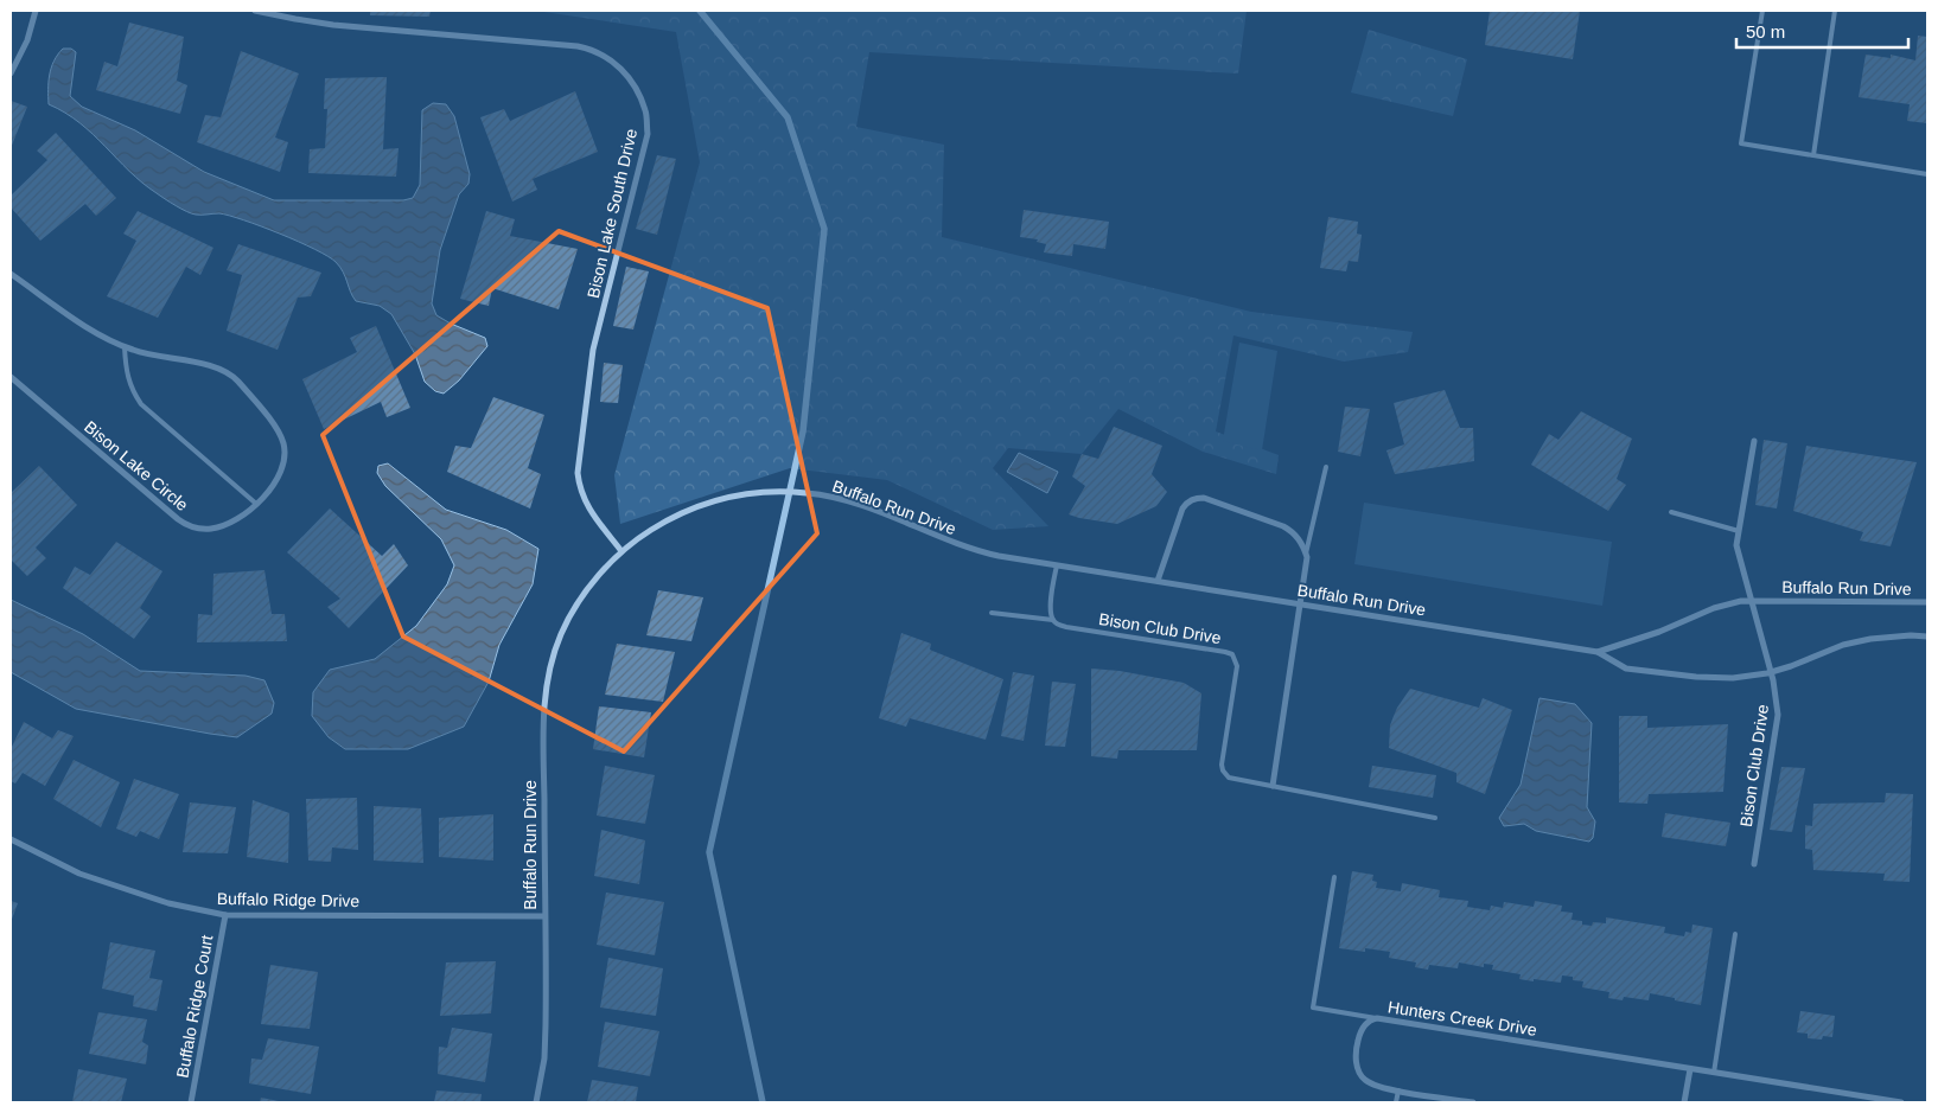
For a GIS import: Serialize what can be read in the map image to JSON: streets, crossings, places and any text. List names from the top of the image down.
{
  "streets": {
    "street": [
      "Bison Lake South Drive",
      "Bison Lake Circle",
      "Buffalo Run Drive",
      "Bison Club Drive",
      "Buffalo Ridge Drive",
      "Buffalo Ridge Court",
      "Hunters Creek Drive"
    ]
  },
  "crossings": [
    ["Bison Lake South Drive", "Buffalo Run Drive"],
    ["Buffalo Run Drive", "Bison Club Drive"],
    ["Buffalo Run Drive", "Buffalo Ridge Drive"],
    ["Buffalo Ridge Drive", "Buffalo Ridge Court"]
  ],
  "scale_bar": "50 m"
}
